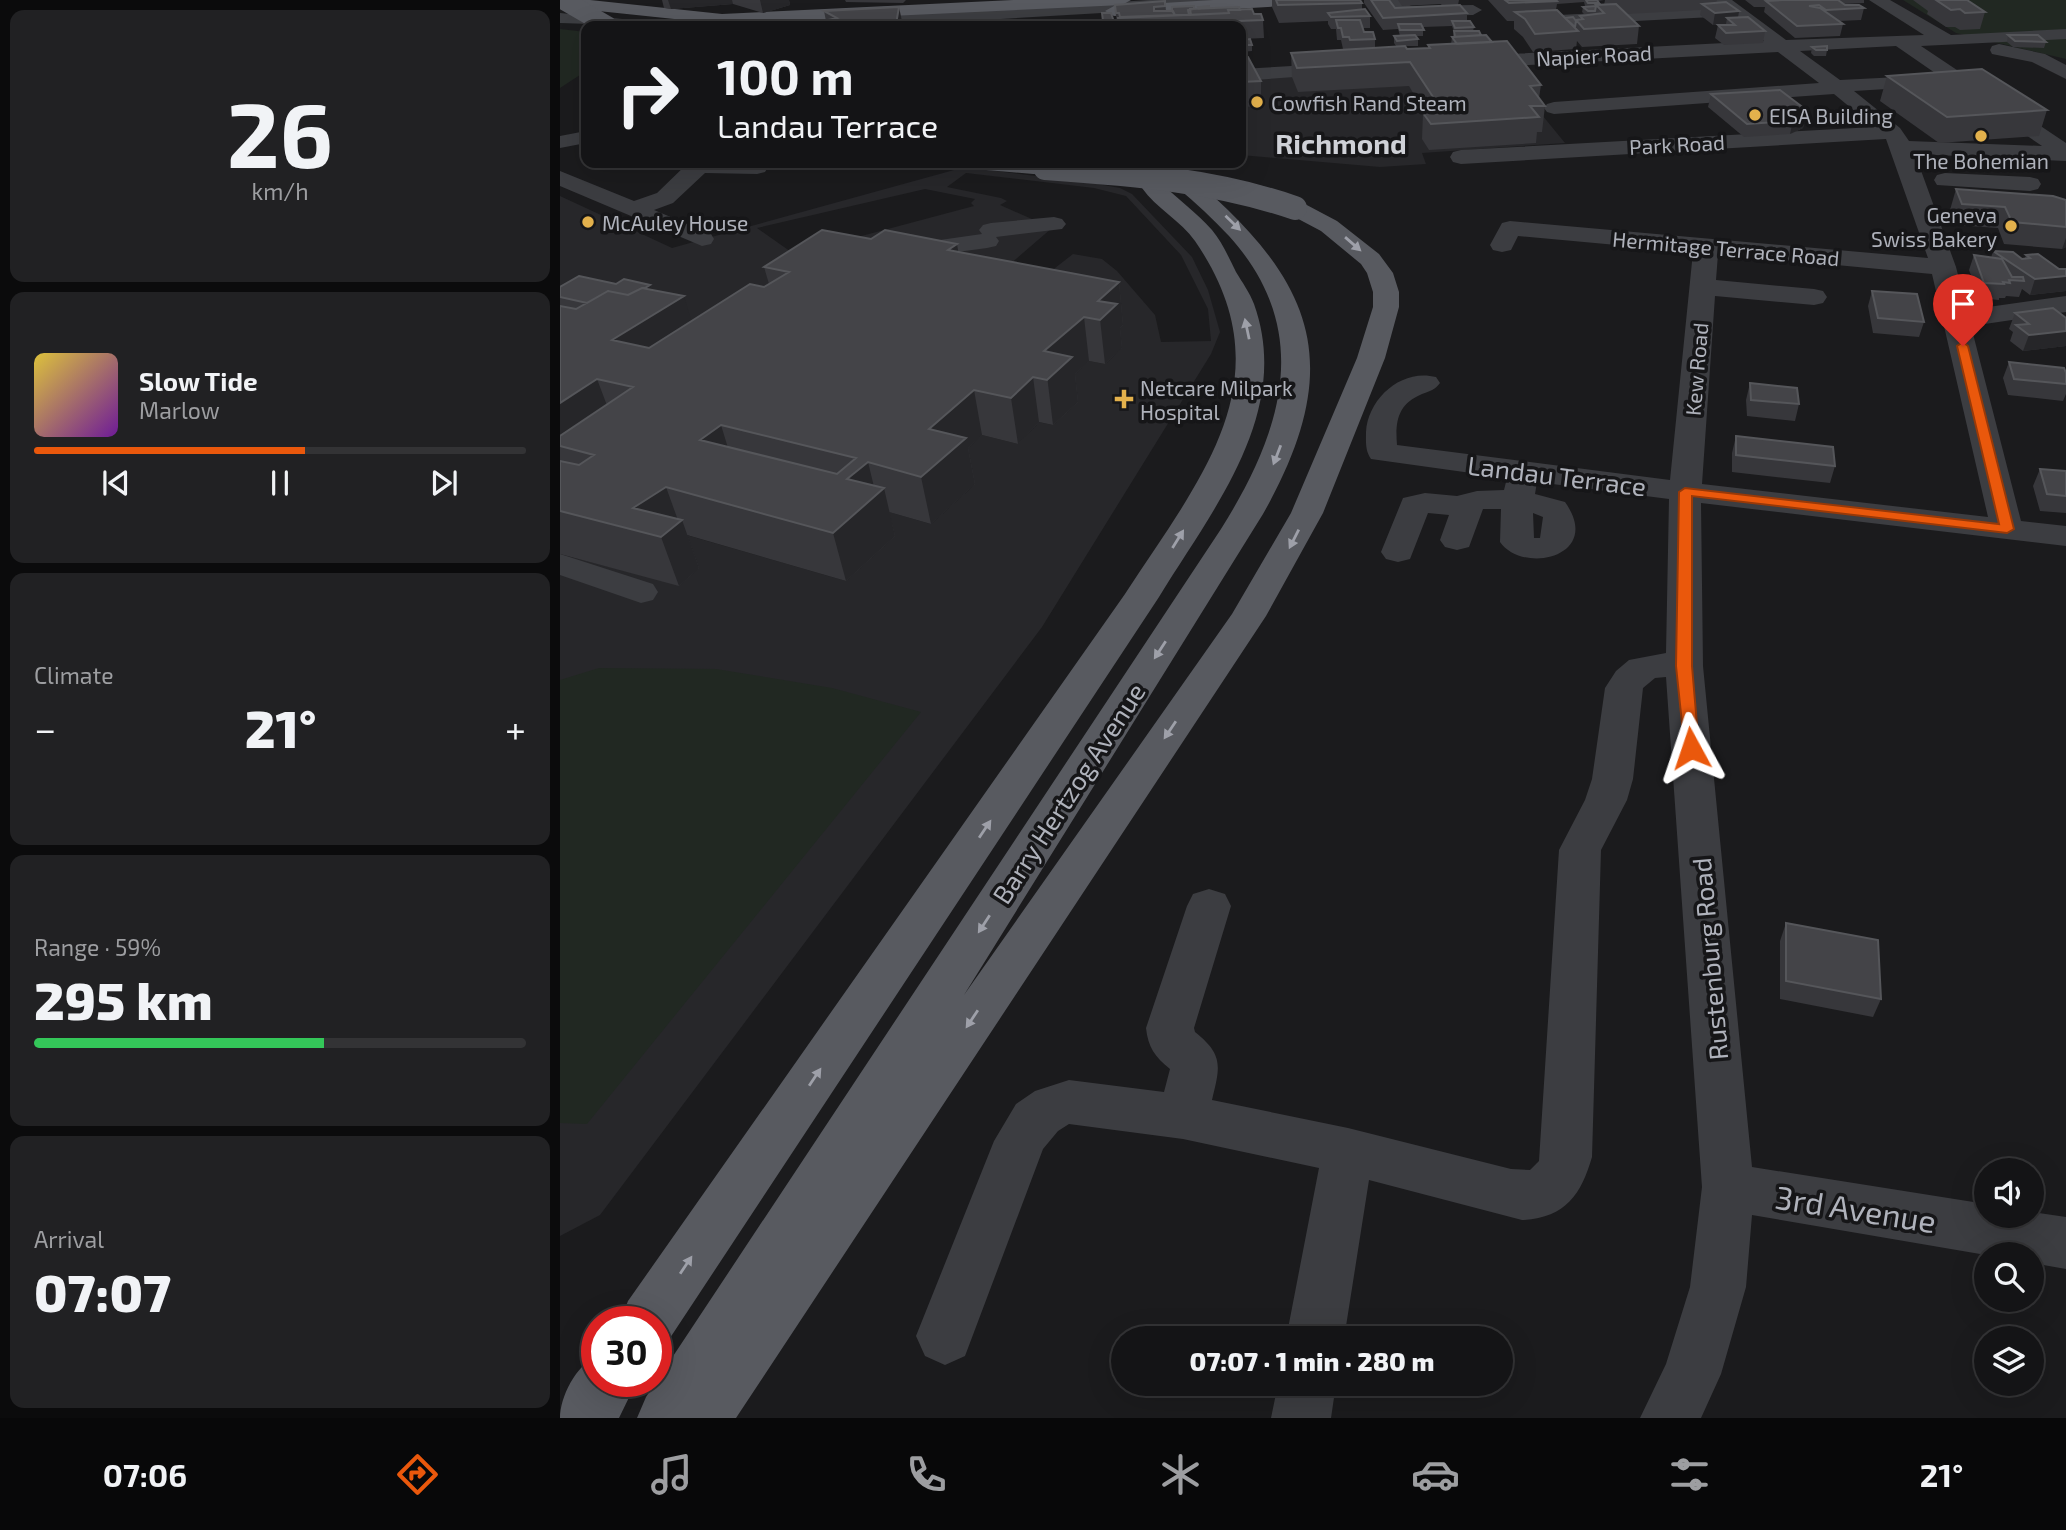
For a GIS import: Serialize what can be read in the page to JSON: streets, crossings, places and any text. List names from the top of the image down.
{
  "streets": {
    "main road": ["Barry Hertzog Avenue"],
    "street": [
      "Napier Road",
      "Park Road",
      "Hermitage Terrace Road",
      "Kew Road",
      "Landau Terrace",
      "Rustenburg Road",
      "3rd Avenue"
    ]
  },
  "crossings": [
    ["Hermitage Terrace Road", "Kew Road"],
    ["Kew Road", "Landau Terrace"],
    ["Kew Road", "Rustenburg Road"],
    ["Landau Terrace", "Rustenburg Road"],
    ["Rustenburg Road", "3rd Avenue"]
  ],
  "districts": ["Richmond"],
  "places": {
    "other": [
      "Cowfish Rand Steam",
      "EISA Building",
      "The Bohemian",
      "McAuley House",
      "Geneva Swiss Bakery"
    ],
    "health": ["Netcare Milpark Hospital"]
  },
  "page": {
    "tile": [
      ["26", "km/h"],
      "Climate",
      ["Range · 59%", "295 km"],
      ["Arrival", "07:07"]
    ],
    "turn": ["100 m", "Landau Terrace"],
    "song": ["Slow Tide", "Marlow"],
    "heat": ["−", "21°", "+"],
    "limit": "30",
    "trip": "07:07 · 1 min · 280 m",
    "tabs": ["07:06", "21°"]
  }
}
